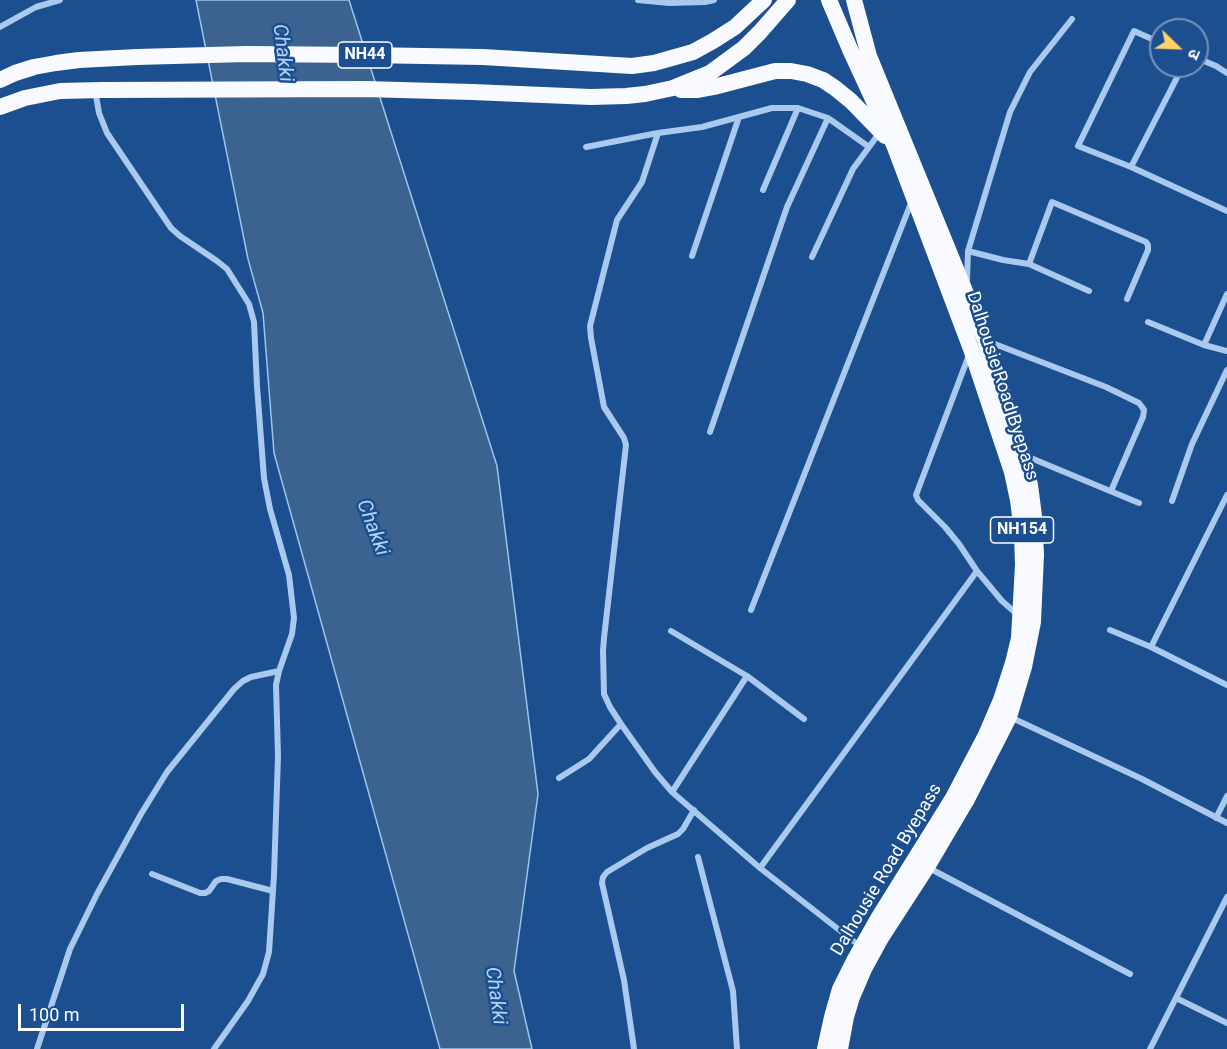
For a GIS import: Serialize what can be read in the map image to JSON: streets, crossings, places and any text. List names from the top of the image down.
{
  "streets": {
    "highway": ["NH44", "Dalhousie Road Byepass", "NH154"]
  },
  "crossings": [
    ["Dalhousie Road Byepass", "NH154"]
  ],
  "water": ["Chakki"],
  "scale_bar": "100 m",
  "north": "bottom right"
}
